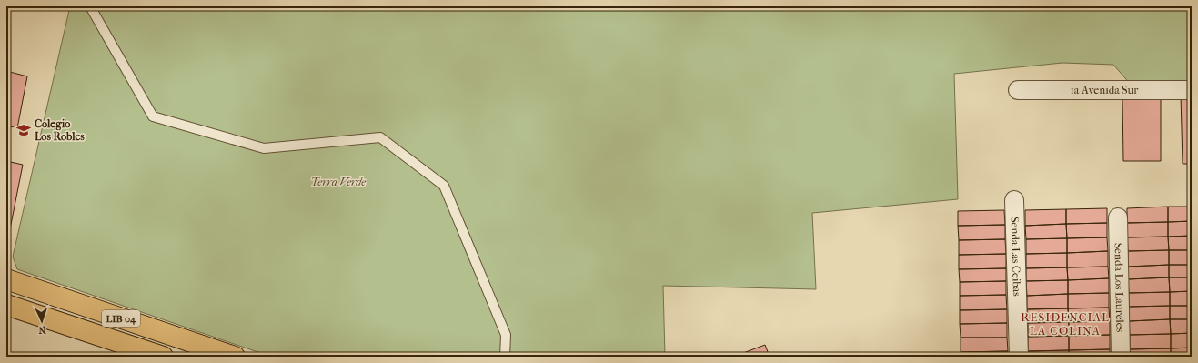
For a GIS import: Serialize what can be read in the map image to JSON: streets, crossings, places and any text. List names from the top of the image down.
{
  "streets": {
    "highway": ["LIB 04"],
    "street": ["1a Avenida Sur", "Senda Las Ceibas", "Senda Los Laureles"]
  },
  "districts": ["RESIDENCIAL LA COLINA"],
  "parks": ["Terra Verde"],
  "places": {
    "school or university": ["Colegio Los Robles"]
  },
  "north": "bottom"
}
